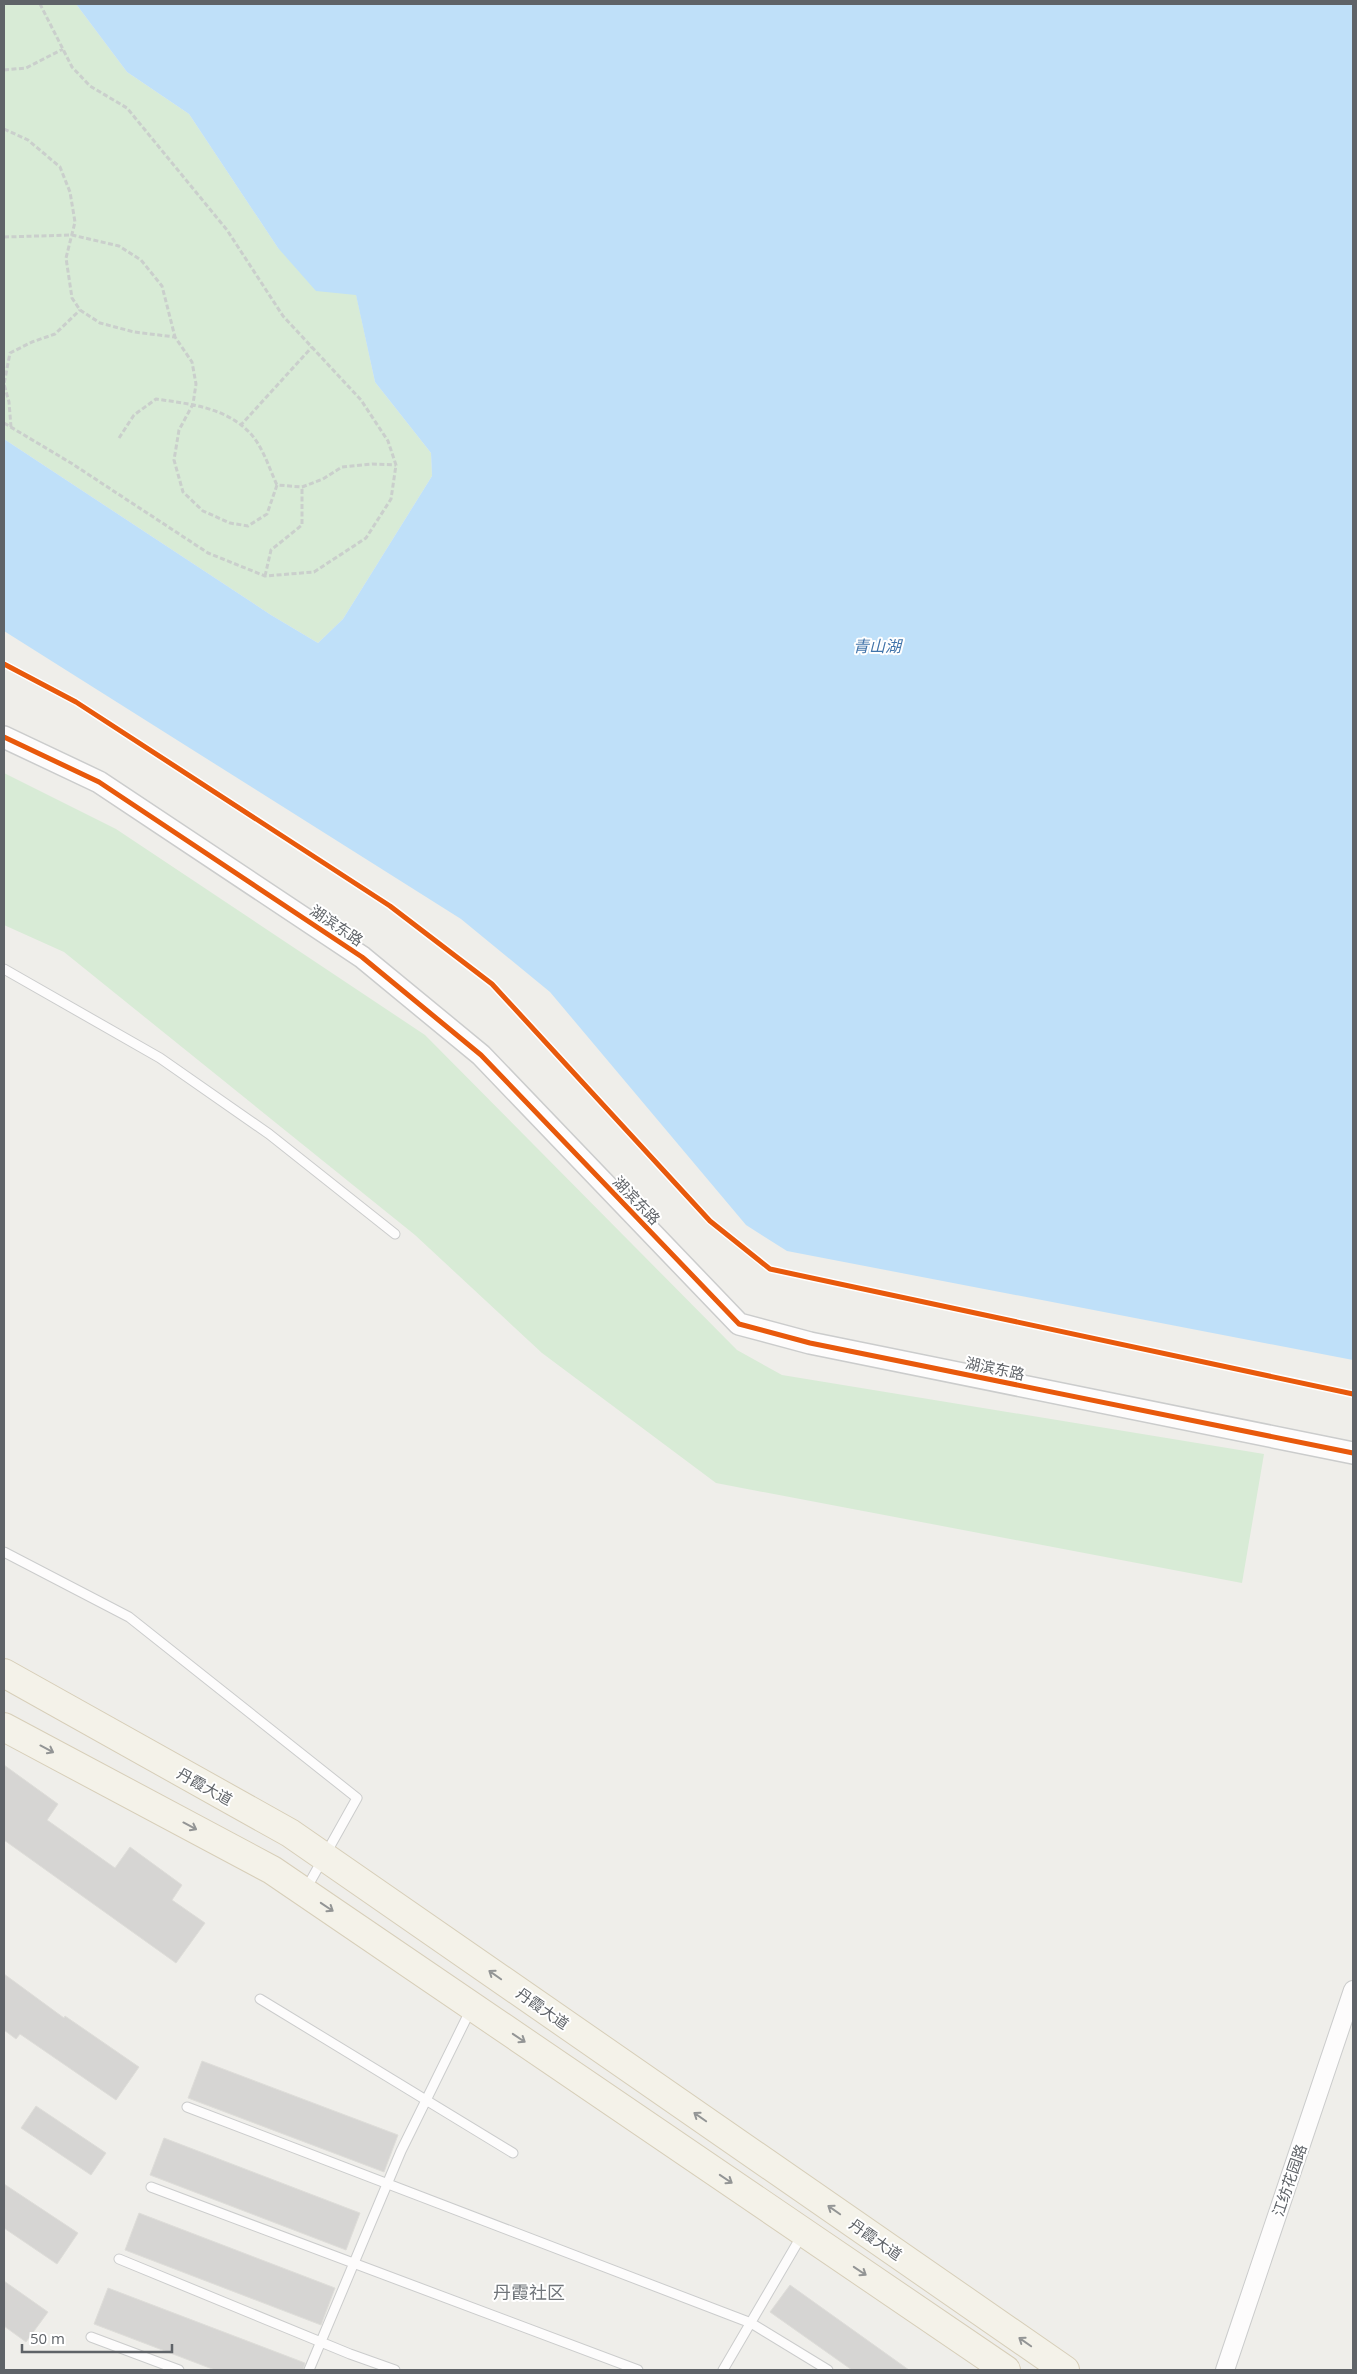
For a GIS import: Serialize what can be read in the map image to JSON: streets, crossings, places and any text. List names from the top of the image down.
{
  "streets": {
    "main road": ["丹霞大道"],
    "street": ["湖滨东路", "江纺花园路"]
  },
  "districts": ["丹霞社区"],
  "water": ["青山湖"],
  "scale_bar": "50 m"
}
